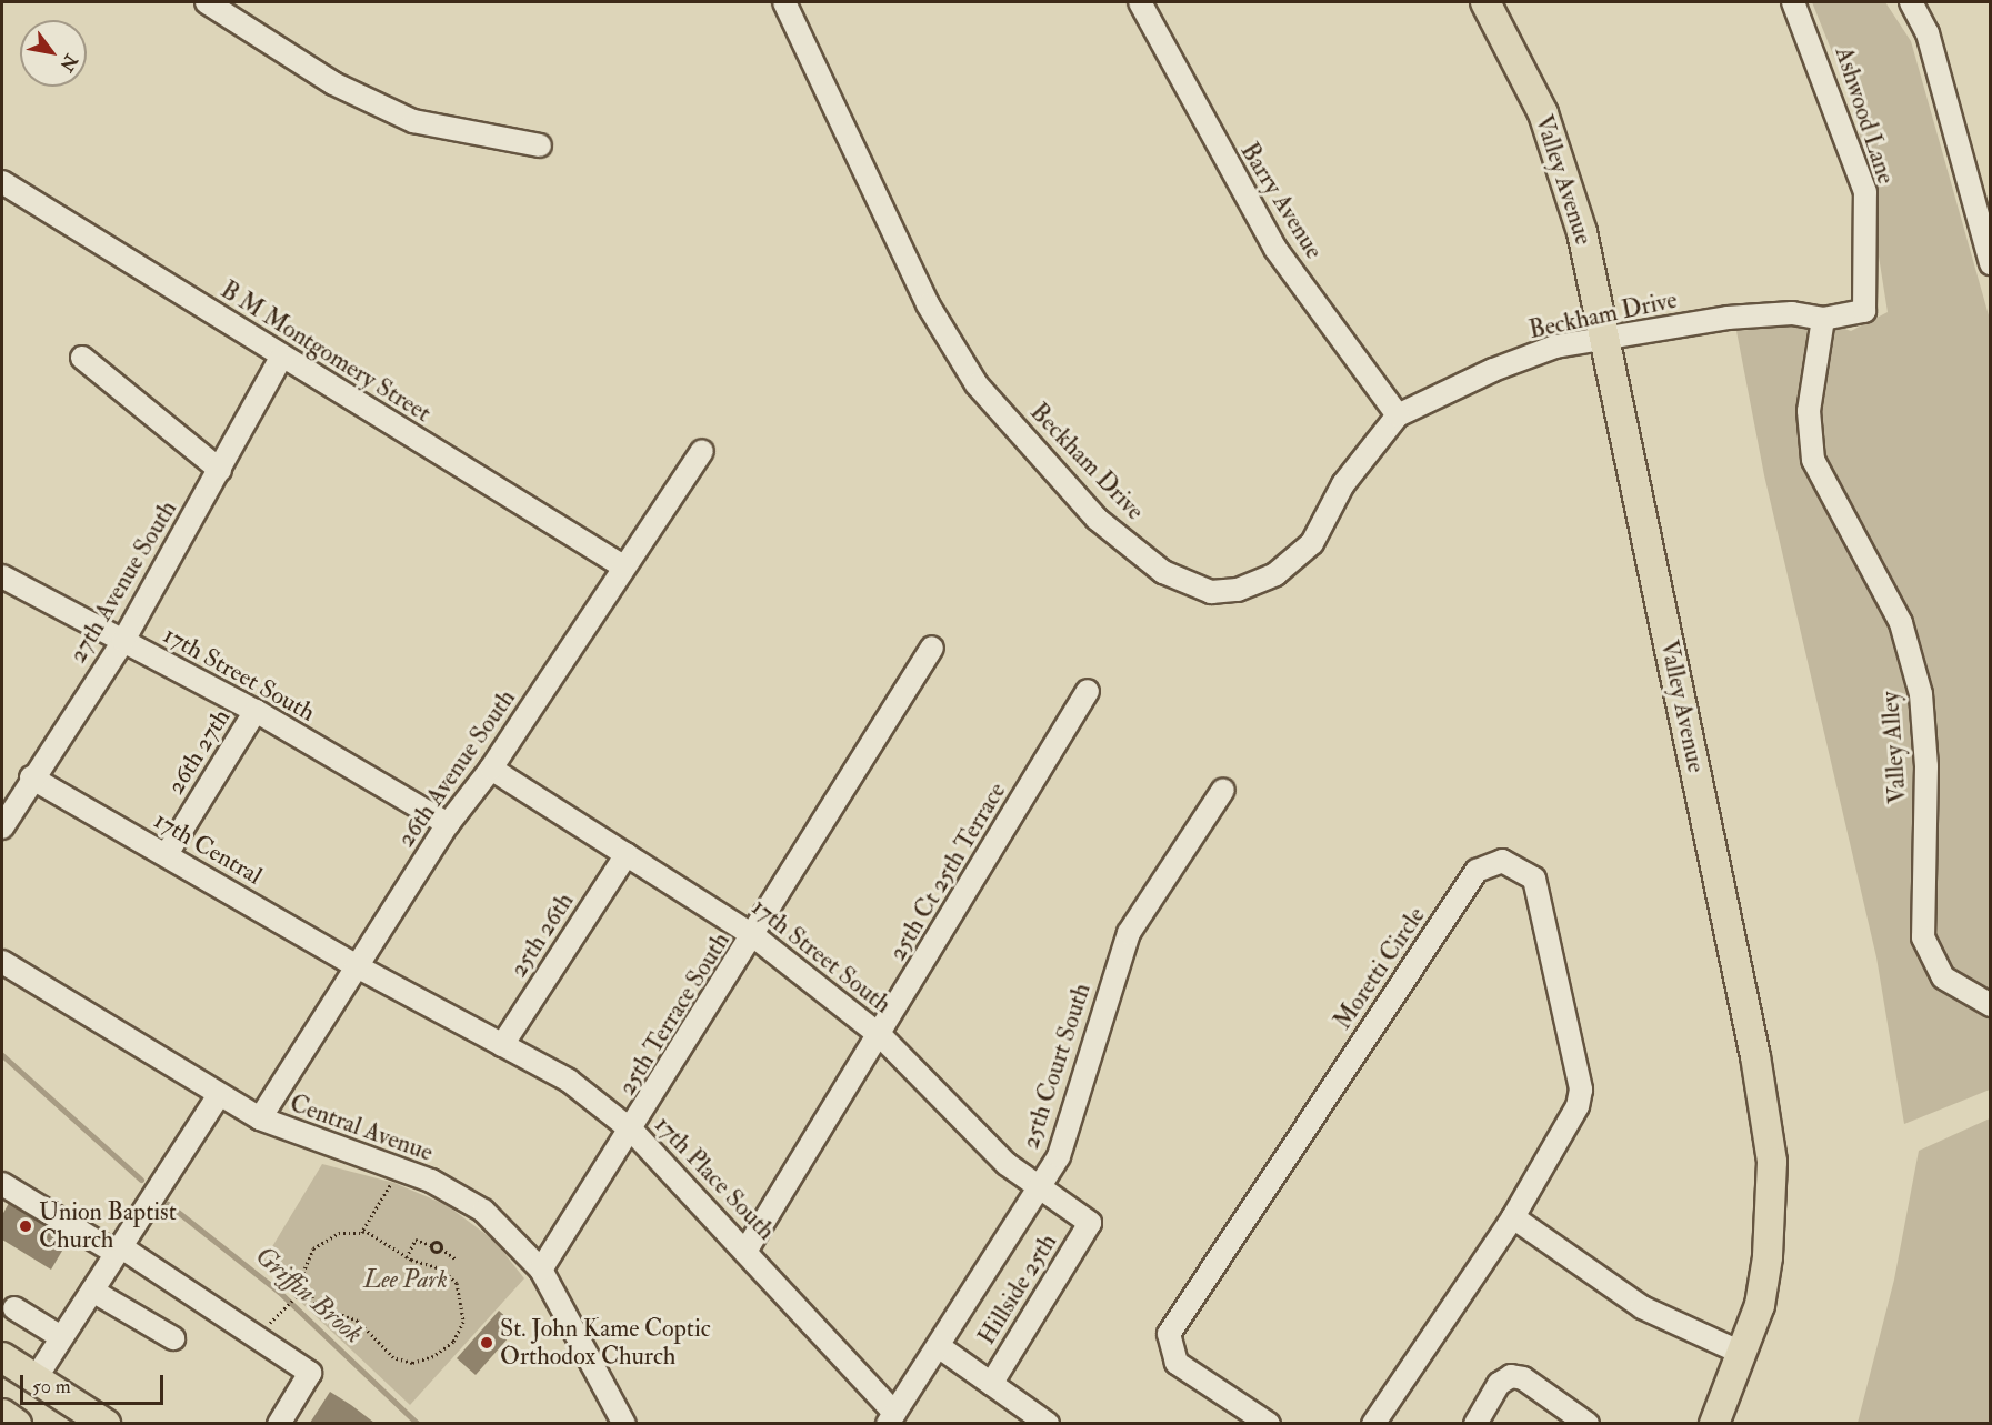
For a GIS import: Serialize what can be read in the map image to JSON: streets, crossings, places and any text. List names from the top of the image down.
{
  "streets": {
    "main road": ["Valley Avenue"],
    "street": [
      "Ashwood Lane",
      "Barry Avenue",
      "Beckham Drive",
      "B M Montgomery Street",
      "27th Avenue South",
      "17th Street South",
      "Valley Alley",
      "26th 27th",
      "26th Avenue South",
      "17th Central",
      "25th Ct 25th Terrace",
      "25th 26th",
      "Moretti Circle",
      "25th Terrace South",
      "25th Court South",
      "Central Avenue",
      "17th Place South",
      "Hillside 25th"
    ]
  },
  "crossings": [
    ["Ashwood Lane", "Beckham Drive"],
    ["Ashwood Lane", "Valley Alley"],
    ["Valley Avenue", "Beckham Drive"],
    ["Barry Avenue", "Beckham Drive"],
    ["B M Montgomery Street", "27th Avenue South"],
    ["B M Montgomery Street", "26th Avenue South"],
    ["27th Avenue South", "17th Street South"],
    ["27th Avenue South", "17th Central"],
    ["17th Street South", "26th 27th"],
    ["17th Street South", "26th Avenue South"],
    ["17th Street South", "25th Ct 25th Terrace"],
    ["17th Street South", "25th 26th"],
    ["17th Street South", "25th Terrace South"],
    ["17th Street South", "25th Court South"],
    ["17th Street South", "Hillside 25th"],
    ["26th 27th", "17th Central"],
    ["26th Avenue South", "17th Central"],
    ["26th Avenue South", "Central Avenue"],
    ["26th Avenue South", "17th Place South"],
    ["17th Central", "17th Place South"],
    ["25th Ct 25th Terrace", "17th Place South"],
    ["25th 26th", "17th Place South"],
    ["25th Terrace South", "Central Avenue"],
    ["25th Terrace South", "17th Place South"],
    ["25th Court South", "17th Place South"]
  ],
  "water": ["Griffin Brook"],
  "parks": ["Lee Park"],
  "places": ["Union Baptist Church", "St. John Kame Coptic Orthodox Church"],
  "scale_bar": "50 m",
  "north": "bottom right"
}
